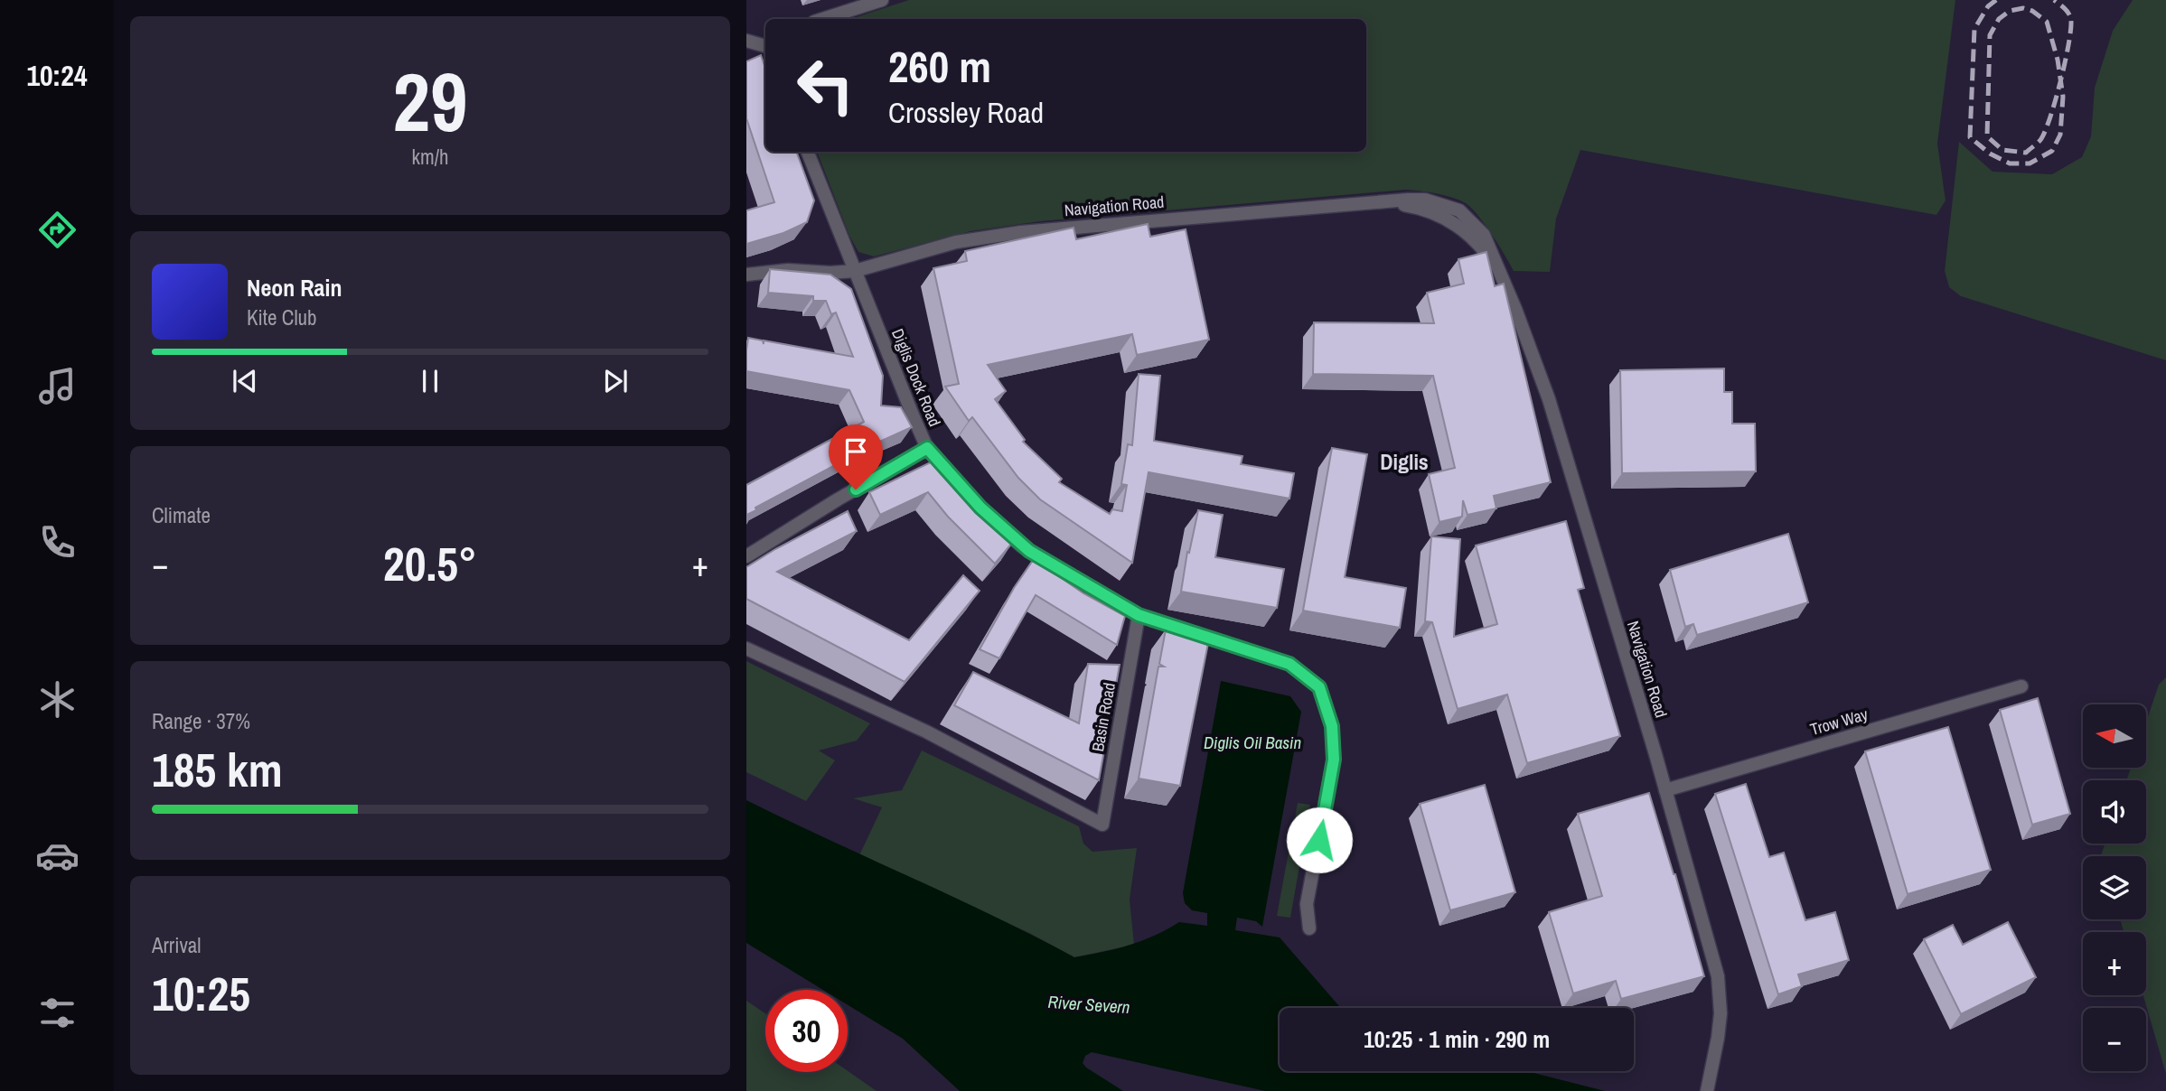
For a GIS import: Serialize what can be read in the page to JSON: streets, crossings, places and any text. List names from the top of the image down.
{
  "streets": {
    "street": [
      "Navigation Road",
      "Diglis Dock Road",
      "Basin Road",
      "Trow Way"
    ]
  },
  "crossings": [
    ["Navigation Road", "Diglis Dock Road"],
    ["Navigation Road", "Trow Way"]
  ],
  "districts": ["Diglis"],
  "water": ["Diglis Oil Basin", "River Severn"],
  "north": "left",
  "page": {
    "tabs": "10:24",
    "tile": [
      ["29", "km/h"],
      "Climate",
      ["Range · 37%", "185 km"],
      ["Arrival", "10:25"]
    ],
    "turn": ["260 m", "Crossley Road"],
    "song": ["Neon Rain", "Kite Club"],
    "heat": ["−", "20.5°", "+"],
    "map_buttons": ["+", "−"],
    "limit": "30",
    "trip": "10:25 · 1 min · 290 m"
  }
}
